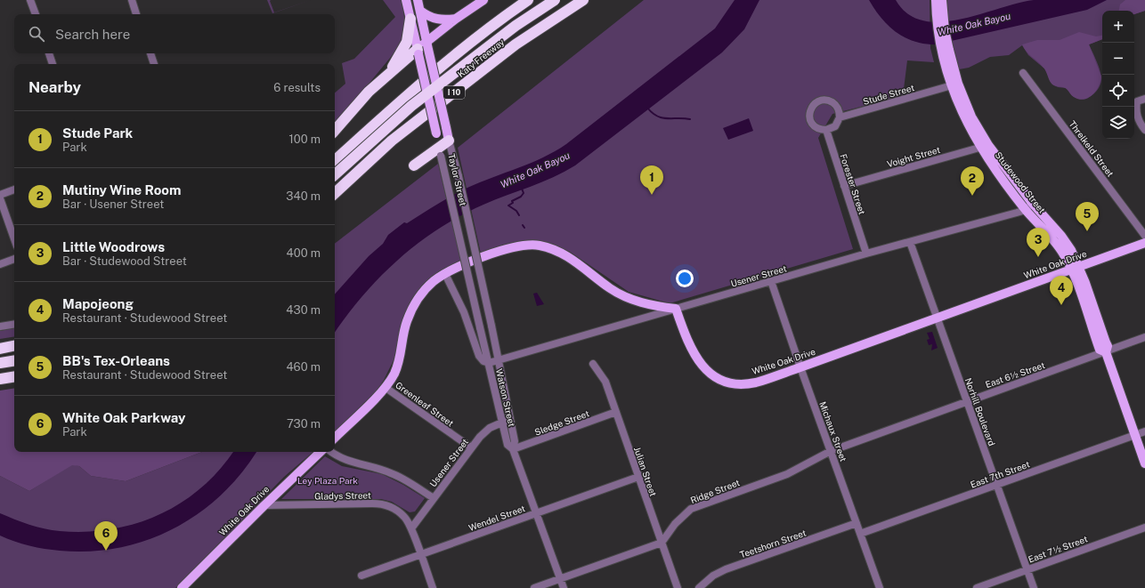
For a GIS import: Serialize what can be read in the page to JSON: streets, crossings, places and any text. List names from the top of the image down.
{
  "streets": {
    "highway": ["Katy Freeway", "I 10"],
    "main road": ["Taylor Street", "Studewood Street", "White Oak Drive"],
    "street": [
      "Stude Street",
      "Threlkeld Street",
      "Voight Street",
      "Forester Street",
      "Usener Street",
      "East 6½ Street",
      "Watson Street",
      "Greenleaf Street",
      "Norhill Boulevard",
      "Sledge Street",
      "Michaux Street",
      "Julian Street",
      "East 7th Street",
      "Ridge Street",
      "Gladys Street",
      "Wendel Street",
      "Teetshorn Street",
      "East 7½ Street"
    ]
  },
  "crossings": [
    ["Stude Street", "Studewood Street"],
    ["Stude Street", "Forester Street"],
    ["Voight Street", "Studewood Street"],
    ["Voight Street", "Forester Street"],
    ["Taylor Street", "Usener Street"],
    ["Taylor Street", "Watson Street"],
    ["Studewood Street", "White Oak Drive"],
    ["Studewood Street", "Usener Street"],
    ["Studewood Street", "East 6½ Street"],
    ["Studewood Street", "East 7th Street"],
    ["Forester Street", "Usener Street"],
    ["White Oak Drive", "Usener Street"],
    ["White Oak Drive", "Norhill Boulevard"],
    ["White Oak Drive", "Michaux Street"],
    ["White Oak Drive", "Gladys Street"],
    ["Usener Street", "Watson Street"],
    ["Usener Street", "Greenleaf Street"],
    ["Usener Street", "Norhill Boulevard"],
    ["Usener Street", "Michaux Street"],
    ["Usener Street", "Gladys Street"],
    ["East 6½ Street", "Norhill Boulevard"],
    ["East 6½ Street", "Michaux Street"],
    ["East 6½ Street", "Ridge Street"],
    ["Watson Street", "Sledge Street"],
    ["Watson Street", "Wendel Street"],
    ["Norhill Boulevard", "East 7th Street"],
    ["Norhill Boulevard", "East 7½ Street"],
    ["Sledge Street", "Julian Street"],
    ["Michaux Street", "East 7th Street"],
    ["Michaux Street", "Ridge Street"],
    ["Michaux Street", "Teetshorn Street"],
    ["Julian Street", "Ridge Street"],
    ["Julian Street", "Wendel Street"],
    ["Gladys Street", "Wendel Street"]
  ],
  "water": ["White Oak Bayou"],
  "parks": ["Ley Plaza Park"],
  "page": {
    "map_buttons": ["+", "−"],
    "search": "Search here",
    "heading": ["Nearby", "6 results"],
    "list": [
      {
        "mark": "1",
        "name": "Stude Park",
        "note": "Park",
        "value": "100 m"
      },
      {
        "mark": "2",
        "name": "Mutiny Wine Room",
        "note": "Bar · Usener Street",
        "value": "340 m"
      },
      {
        "mark": "3",
        "name": "Little Woodrows",
        "note": "Bar · Studewood Street",
        "value": "400 m"
      },
      {
        "mark": "4",
        "name": "Mapojeong",
        "note": "Restaurant · Studewood Street",
        "value": "430 m"
      },
      {
        "mark": "5",
        "name": "BB's Tex-Orleans",
        "note": "Restaurant · Studewood Street",
        "value": "460 m"
      },
      {
        "mark": "6",
        "name": "White Oak Parkway",
        "note": "Park",
        "value": "730 m"
      }
    ],
    "pins": [
      "1",
      "2",
      "5",
      "3",
      "4",
      "6"
    ]
  }
}
